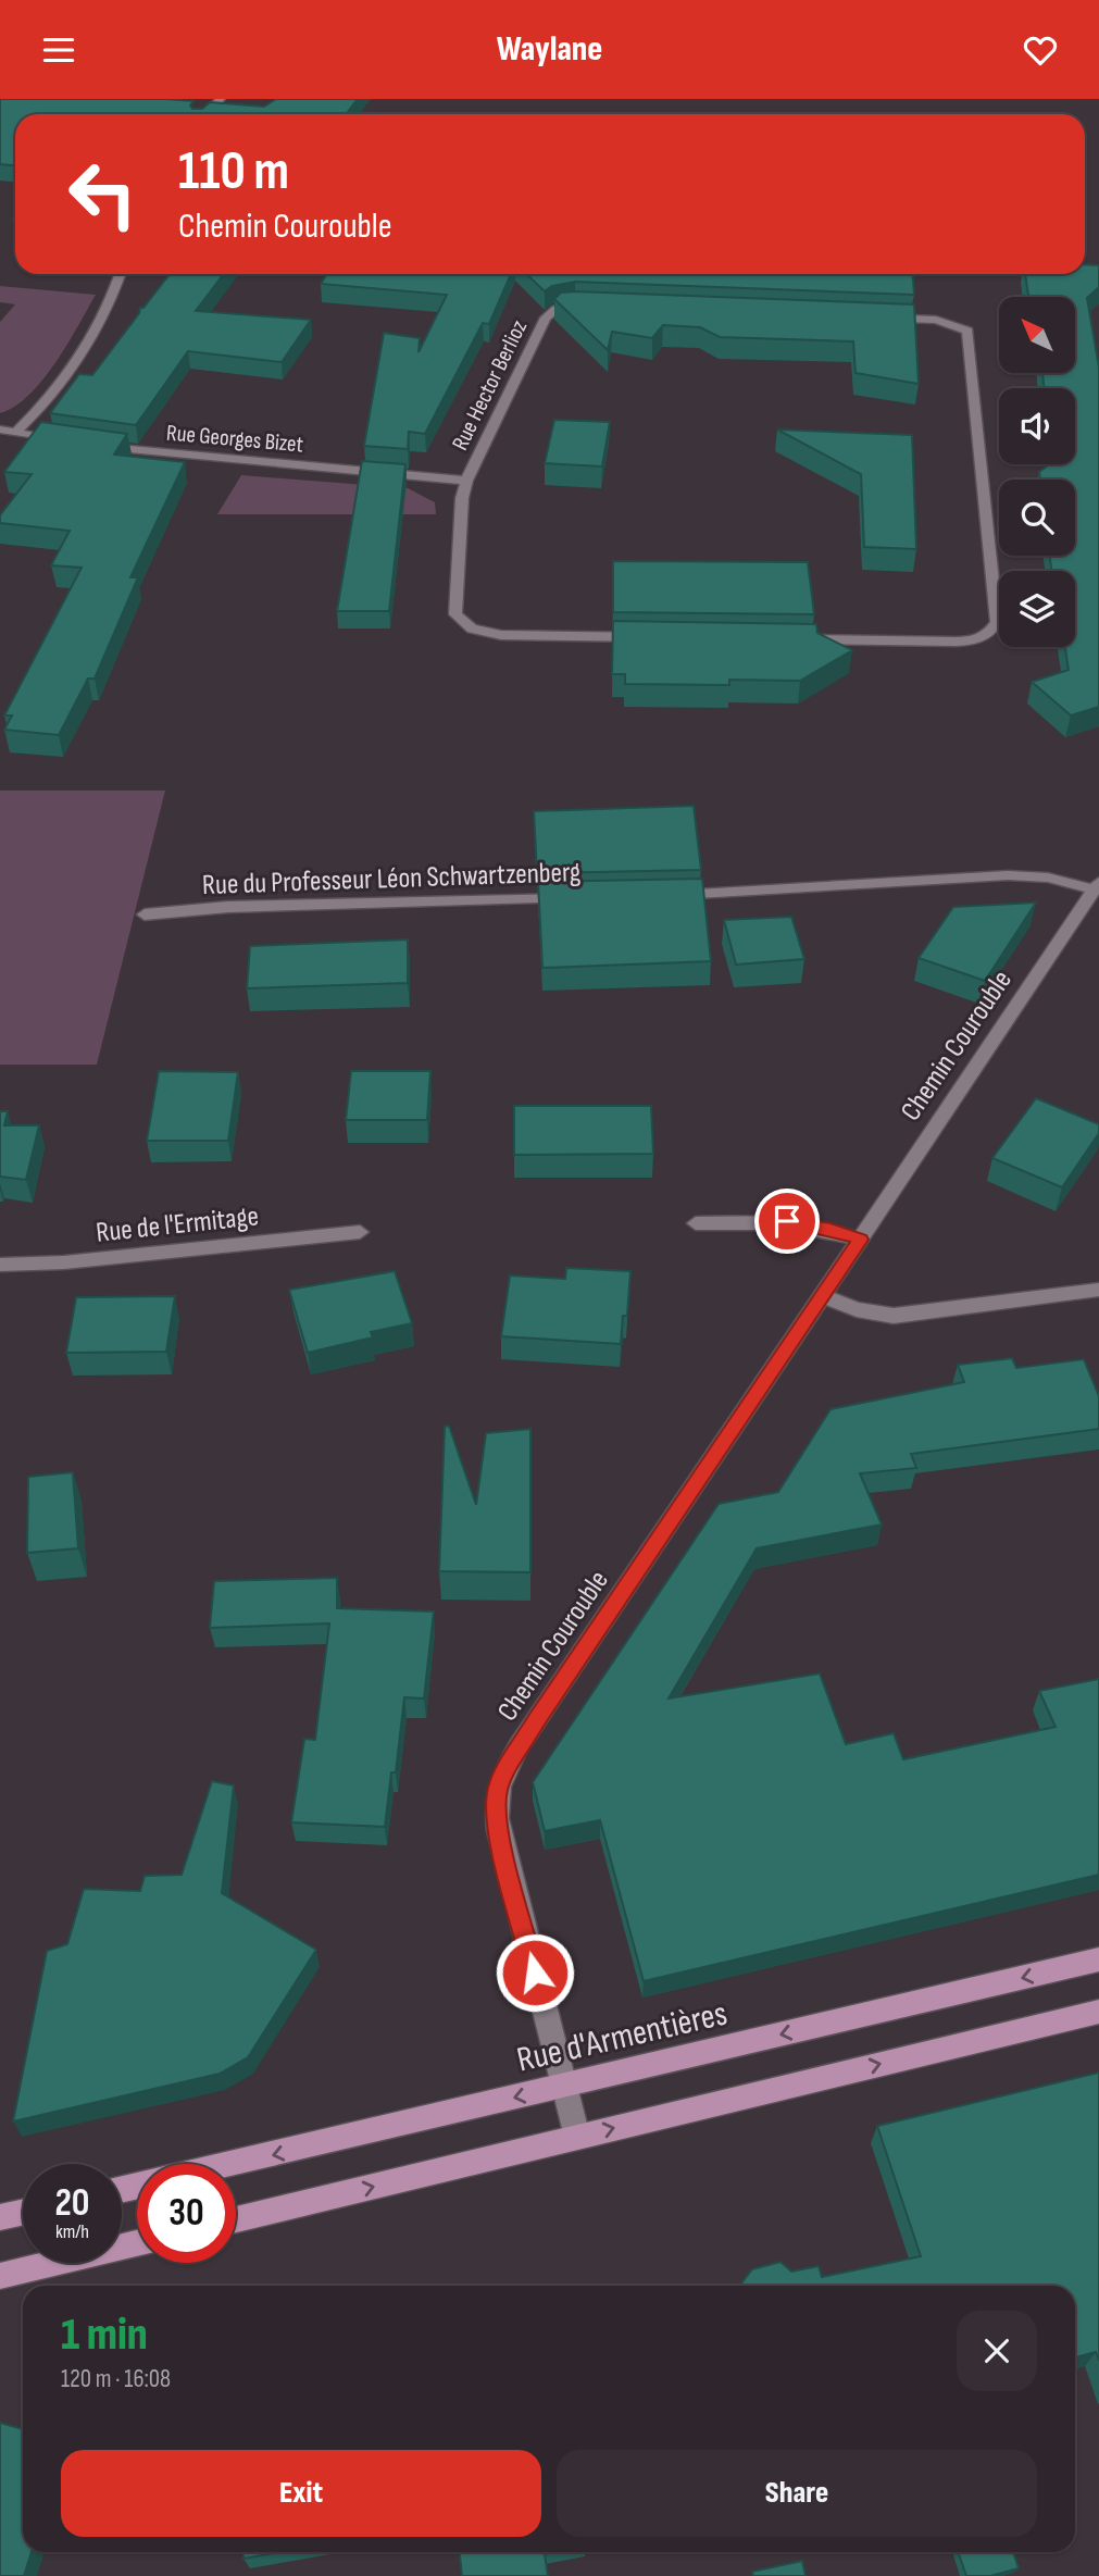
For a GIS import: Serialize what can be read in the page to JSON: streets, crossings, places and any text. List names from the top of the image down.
{
  "streets": {
    "main road": ["Rue d'Armentières"],
    "street": [
      "Rue Hector Berlioz",
      "Rue Georges Bizet",
      "Rue du Professeur Léon Schwartzenberg",
      "Chemin Courouble",
      "Rue de l'Ermitage"
    ]
  },
  "crossings": [
    ["Rue Hector Berlioz", "Rue Georges Bizet"],
    ["Chemin Courouble", "Rue d'Armentières"]
  ],
  "north": "top left",
  "page": {
    "header": "Waylane",
    "turn": ["110 m", "Chemin Courouble"],
    "speed": "20 km/h",
    "limit": "30",
    "heading": ["1 min", "120 m · 16:08"],
    "buttons": ["Exit", "Share"]
  }
}
